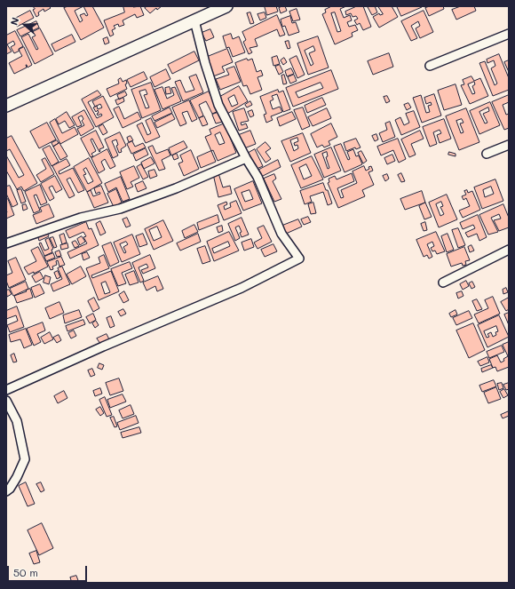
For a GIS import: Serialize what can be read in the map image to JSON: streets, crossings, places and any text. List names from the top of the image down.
{
  "scale_bar": "50 m",
  "north": "left"
}
